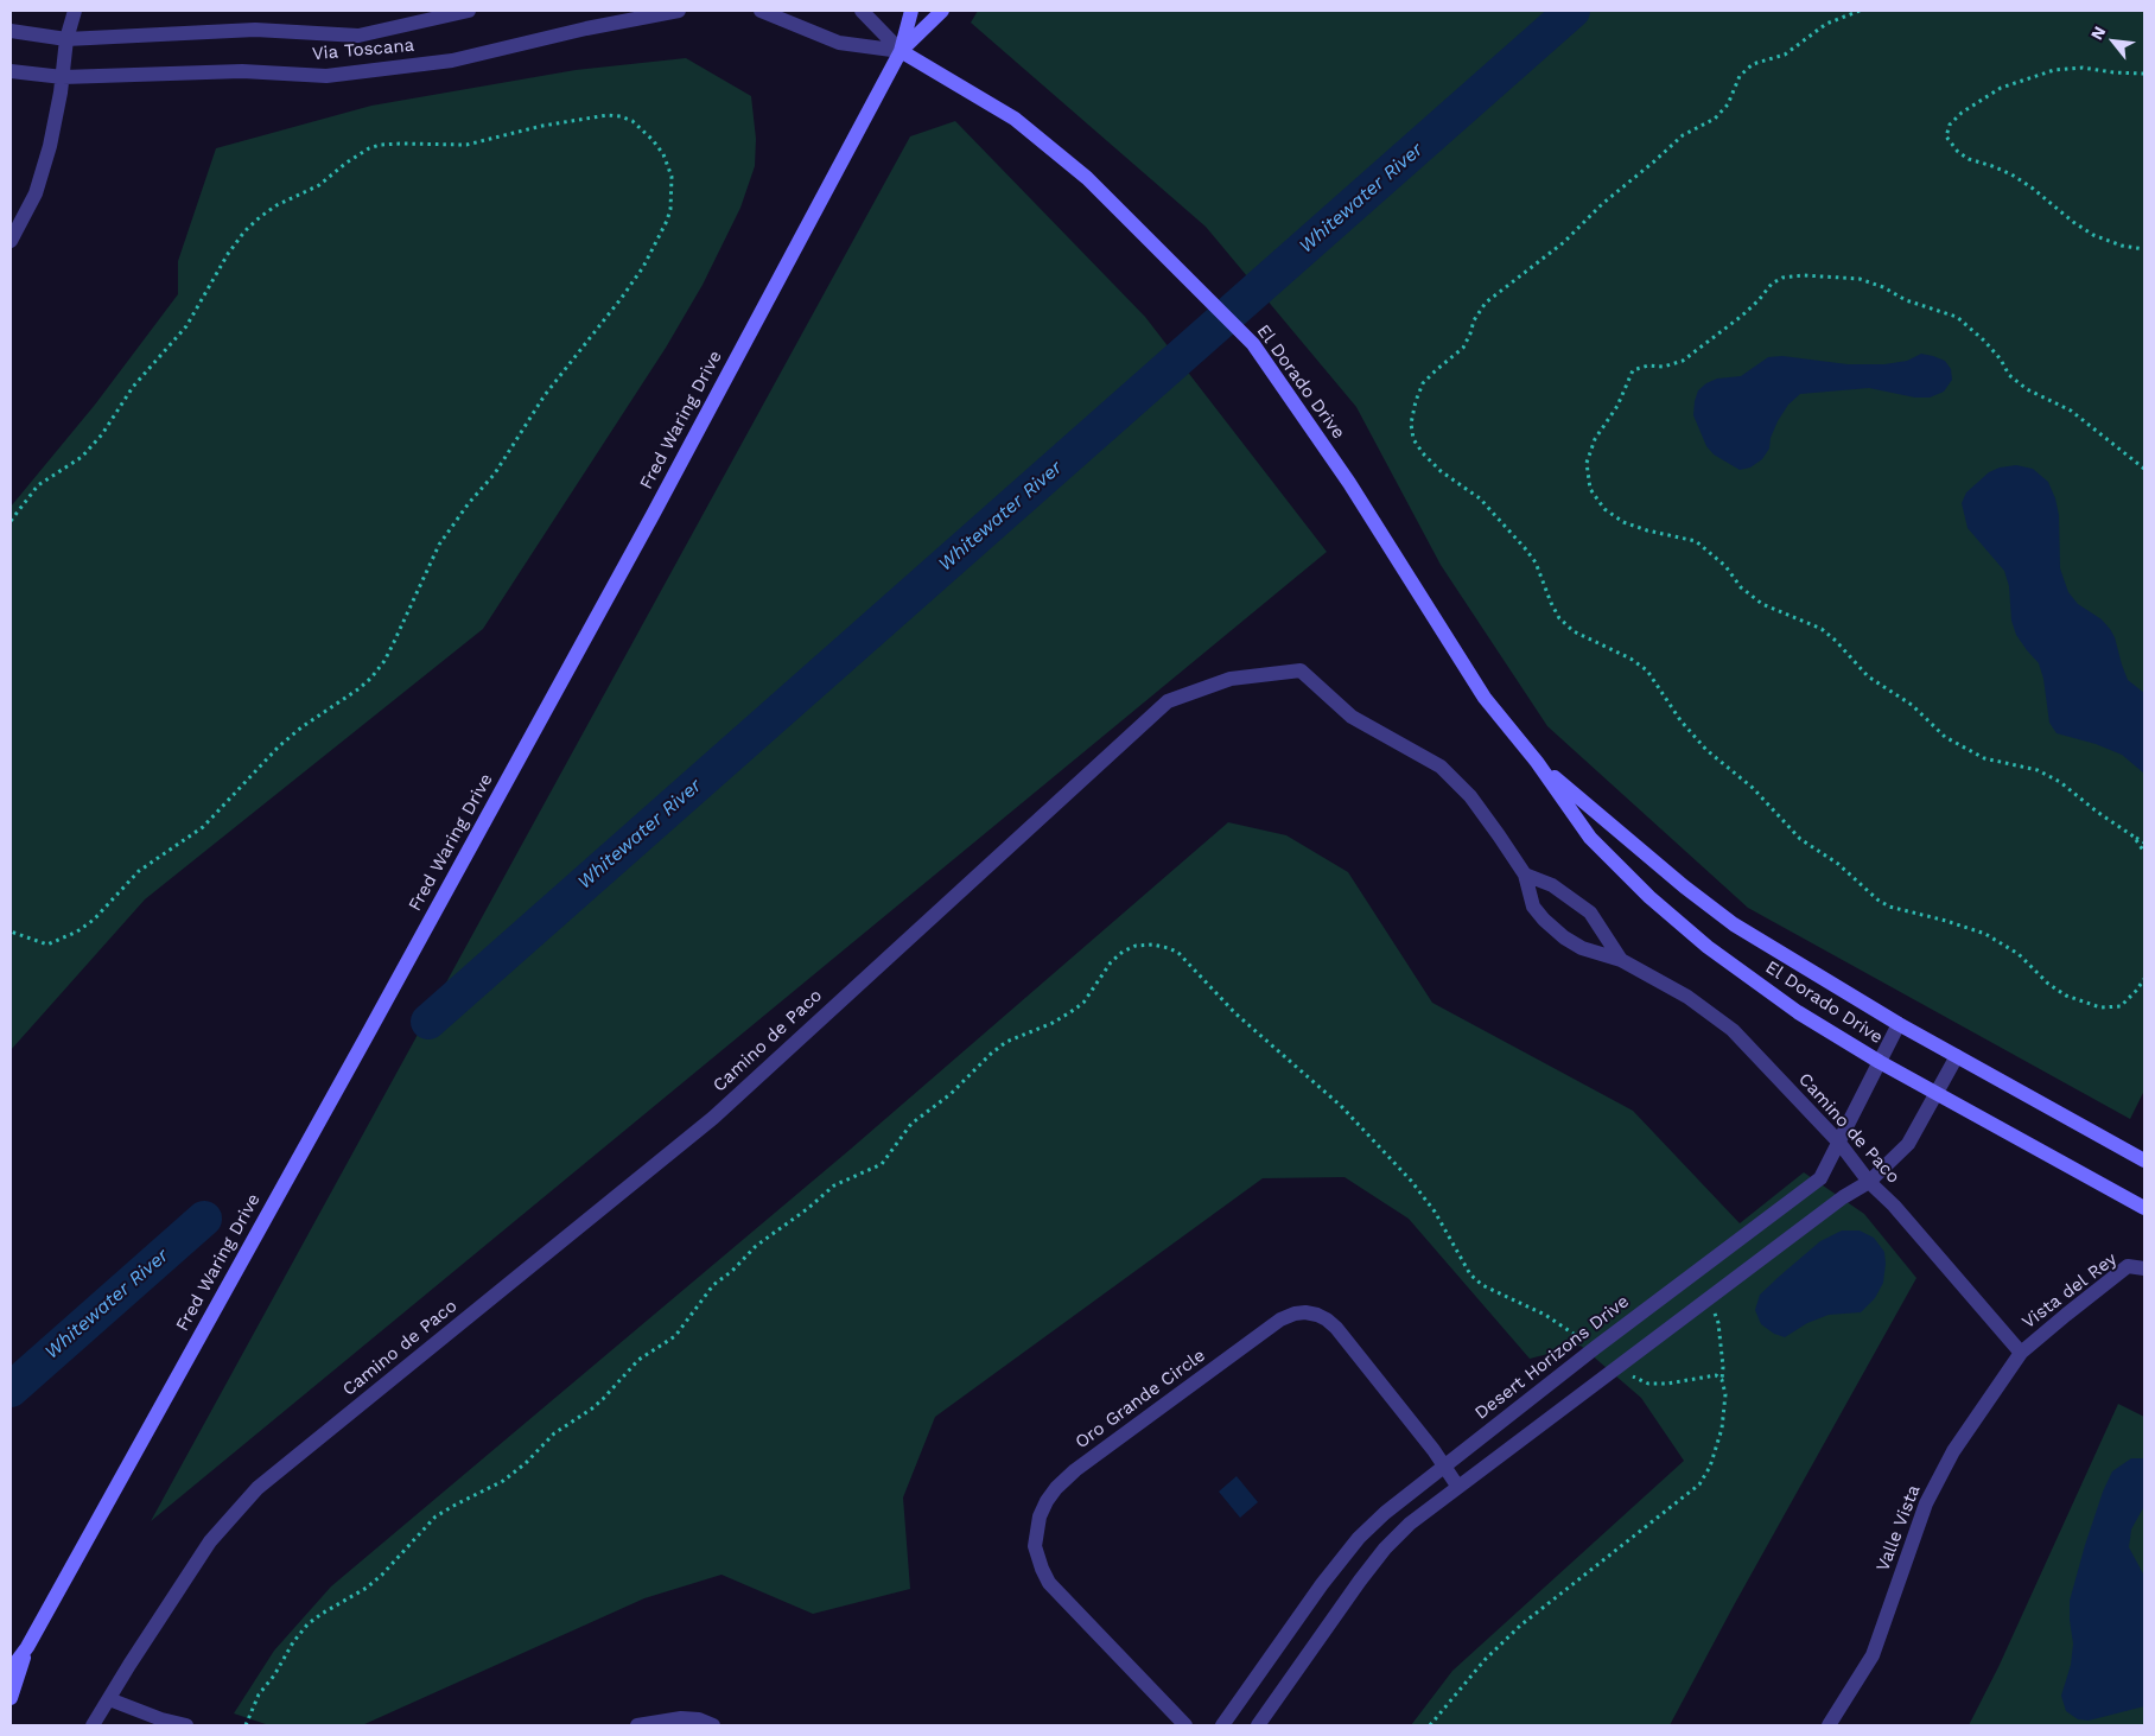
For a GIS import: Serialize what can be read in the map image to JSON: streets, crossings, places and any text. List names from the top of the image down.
{
  "streets": {
    "main road": ["El Dorado Drive", "Fred Waring Drive"],
    "street": [
      "Via Toscana",
      "Camino de Paco",
      "Vista del Rey",
      "Desert Horizons Drive",
      "Oro Grande Circle",
      "Valle Vista"
    ]
  },
  "crossings": [
    ["El Dorado Drive", "Fred Waring Drive"],
    ["El Dorado Drive", "Desert Horizons Drive"],
    ["Camino de Paco", "Vista del Rey"],
    ["Camino de Paco", "Desert Horizons Drive"],
    ["Camino de Paco", "Valle Vista"],
    ["Vista del Rey", "Valle Vista"],
    ["Desert Horizons Drive", "Oro Grande Circle"]
  ],
  "water": ["Whitewater River"],
  "north": "top left"
}
